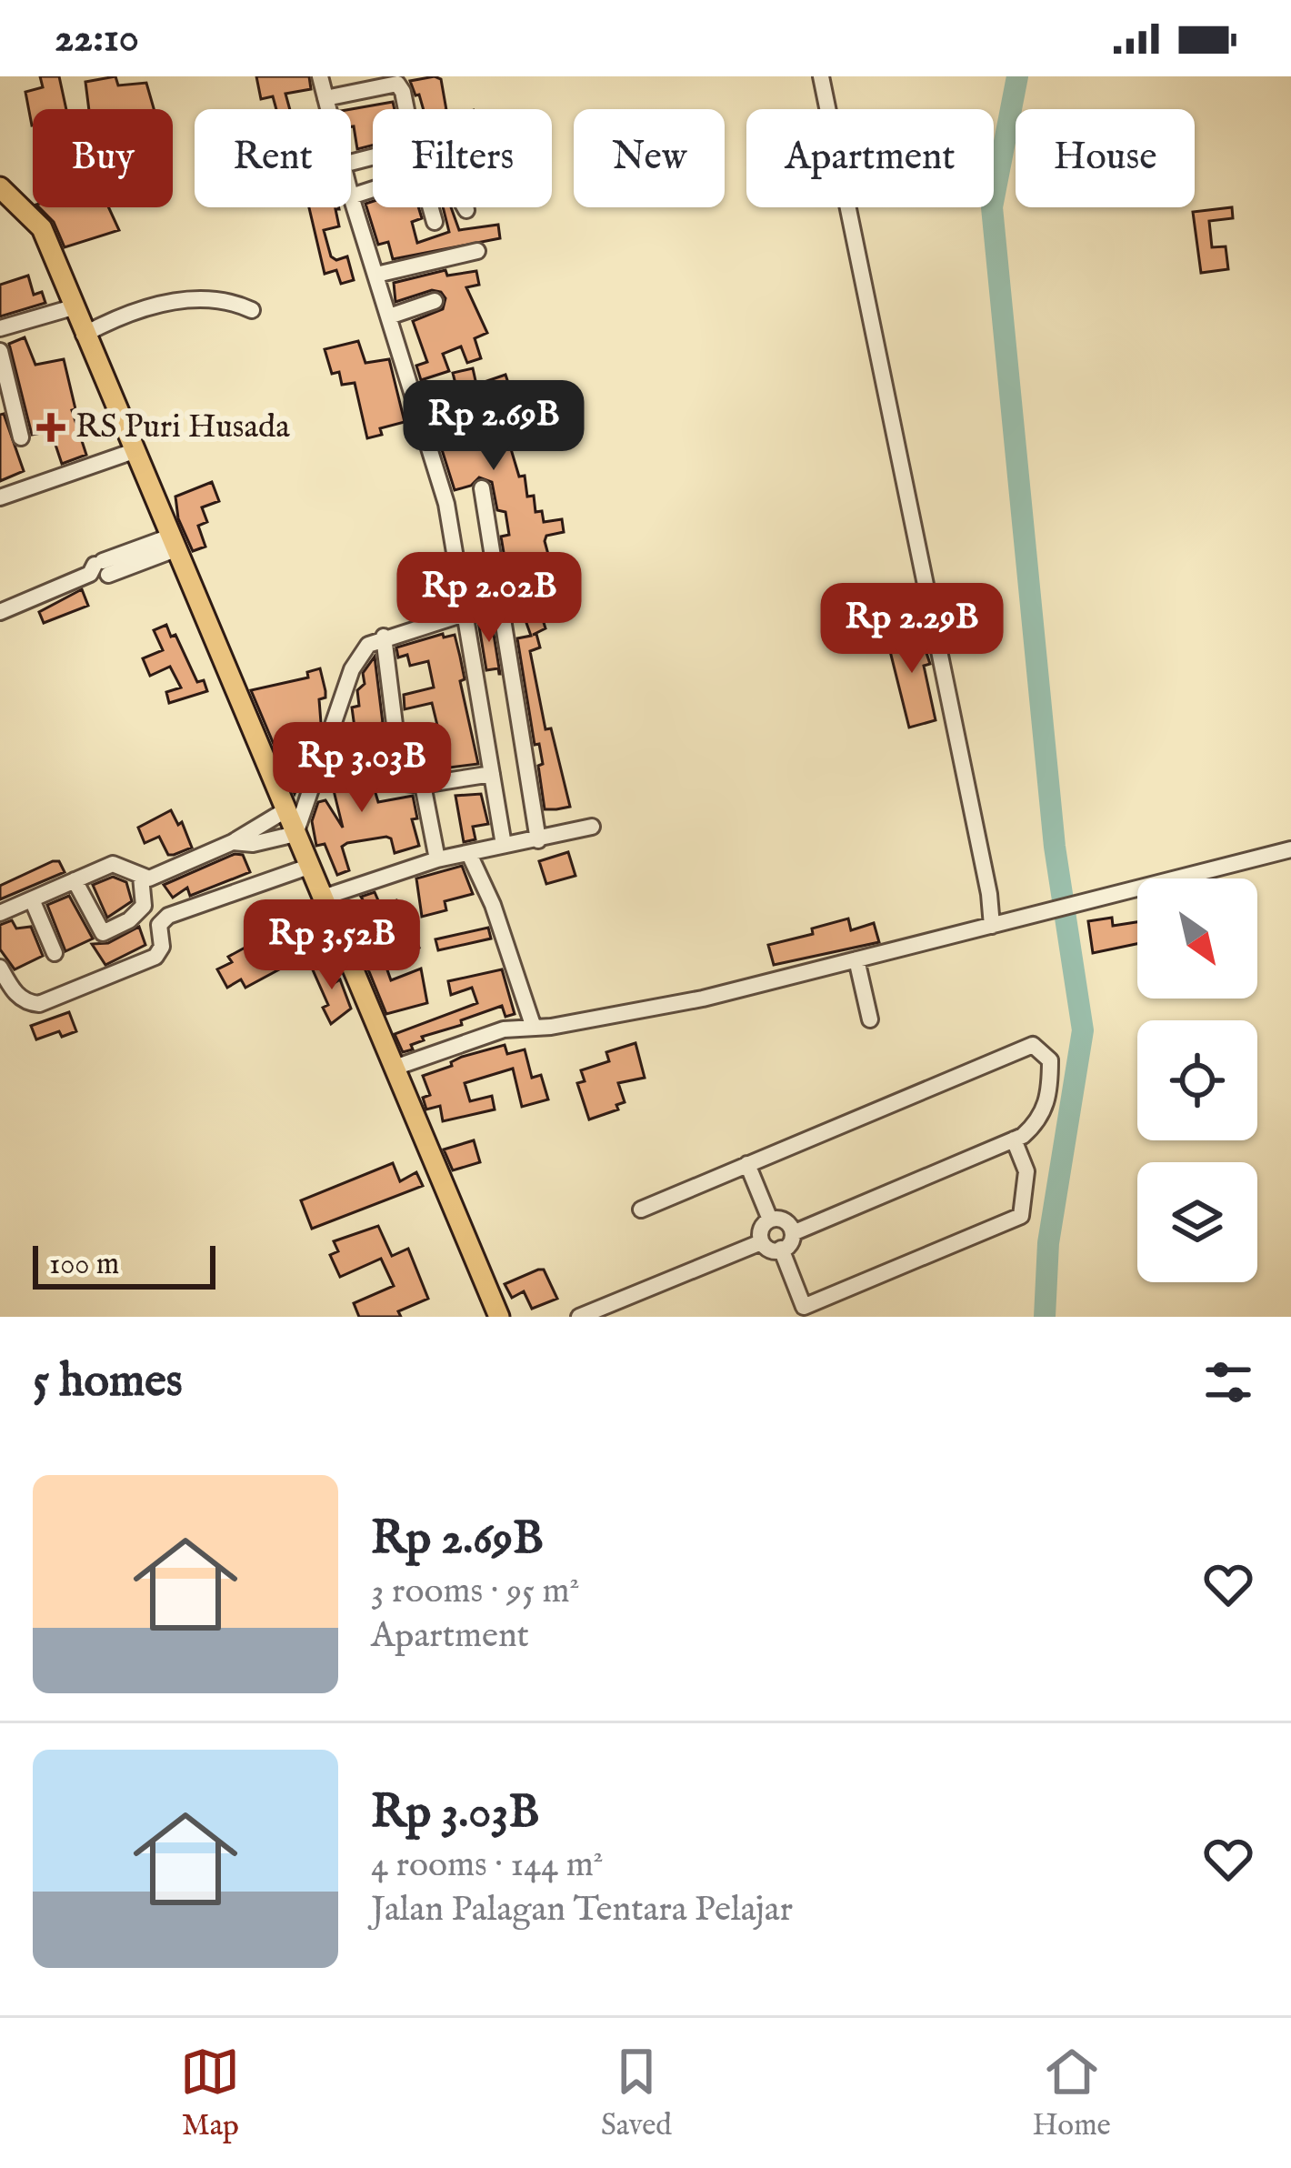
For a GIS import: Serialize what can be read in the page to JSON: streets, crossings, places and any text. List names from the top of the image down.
{
  "places": {
    "health": ["RS Puri Husada"]
  },
  "scale_bar": "100 m",
  "north": "bottom right",
  "page": {
    "status": "22:10",
    "chip": [
      "Buy",
      "Rent",
      "Filters",
      "New",
      "Apartment",
      "House"
    ],
    "price": [
      "Rp 2.69B",
      "Rp 2.02B",
      "Rp 2.29B",
      "Rp 3.03B",
      "Rp 3.52B"
    ],
    "scale": "100 m",
    "heading": "5 homes",
    "list": [
      {
        "name": "Rp 2.69B",
        "note": "3 rooms · 95 m² · Apartment"
      },
      {
        "name": "Rp 3.03B",
        "note": "4 rooms · 144 m² · Jalan Palagan Tentara Pelajar"
      }
    ],
    "tabs": ["Map", "Saved", "Home"]
  }
}
